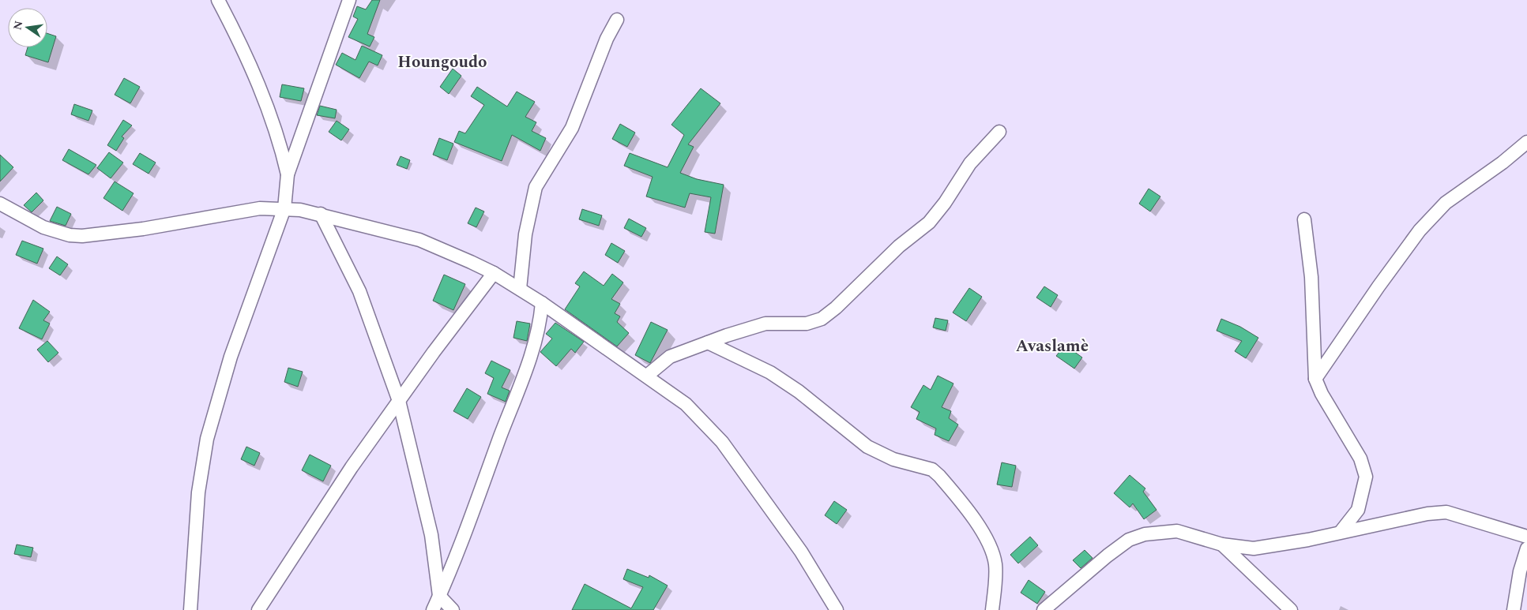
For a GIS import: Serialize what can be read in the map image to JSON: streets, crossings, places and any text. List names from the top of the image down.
{
  "districts": ["Houngoudo", "Avaslamè"],
  "north": "left"
}
